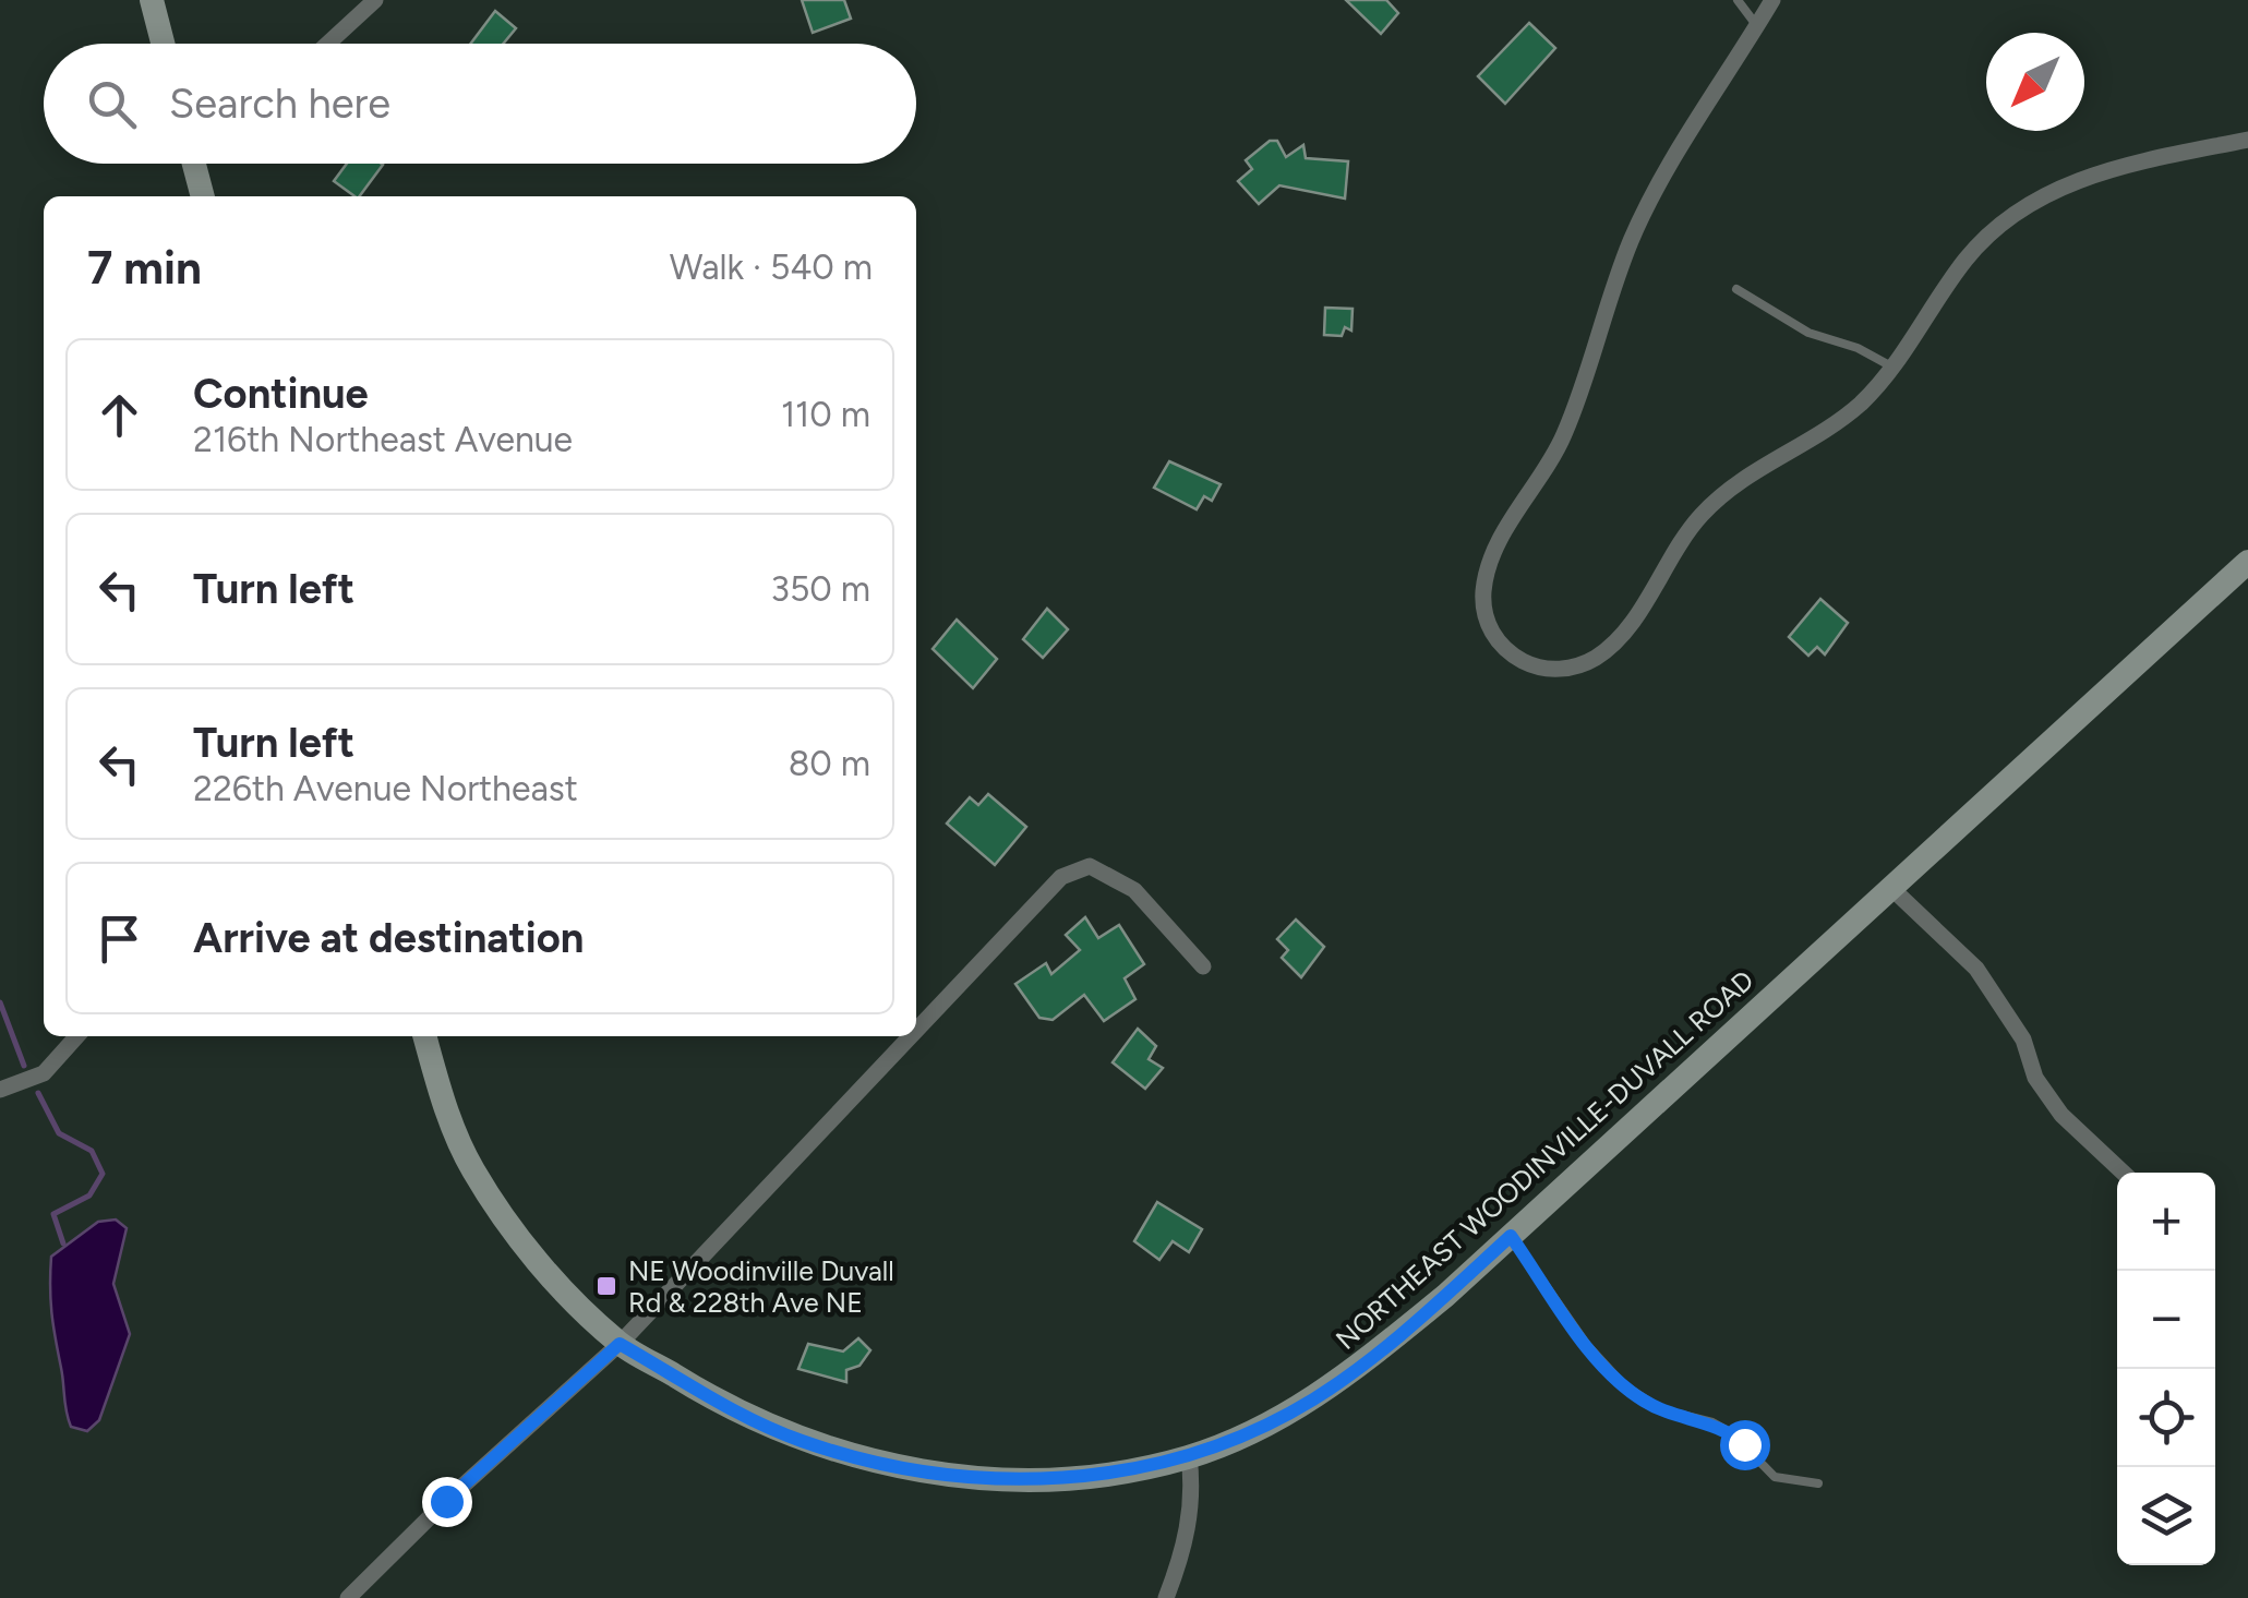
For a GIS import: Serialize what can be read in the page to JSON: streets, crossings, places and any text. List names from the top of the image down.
{
  "streets": {
    "main road": ["NORTHEAST WOODINVILLE-DUVALL ROAD"]
  },
  "places": {
    "transit": ["NE Woodinville Duvall Rd & 228th Ave NE"]
  },
  "north": "bottom left",
  "page": {
    "search": "Search here",
    "heading": ["7 min", "Walk · 540 m"],
    "list": [
      ["Continue", "216th Northeast Avenue", "110 m"],
      ["Turn left", "350 m"],
      ["Turn left", "226th Avenue Northeast", "80 m"],
      "Arrive at destination"
    ],
    "map_buttons": ["+", "−"]
  }
}
